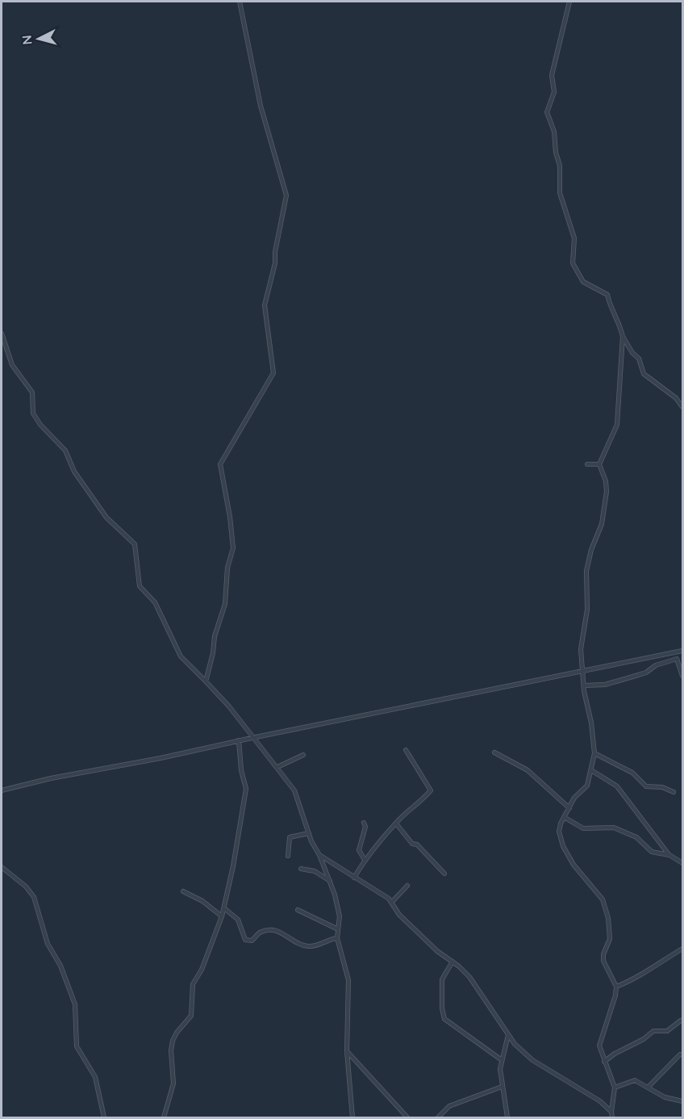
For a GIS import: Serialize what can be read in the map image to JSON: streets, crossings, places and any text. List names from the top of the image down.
{
  "north": "left"
}
